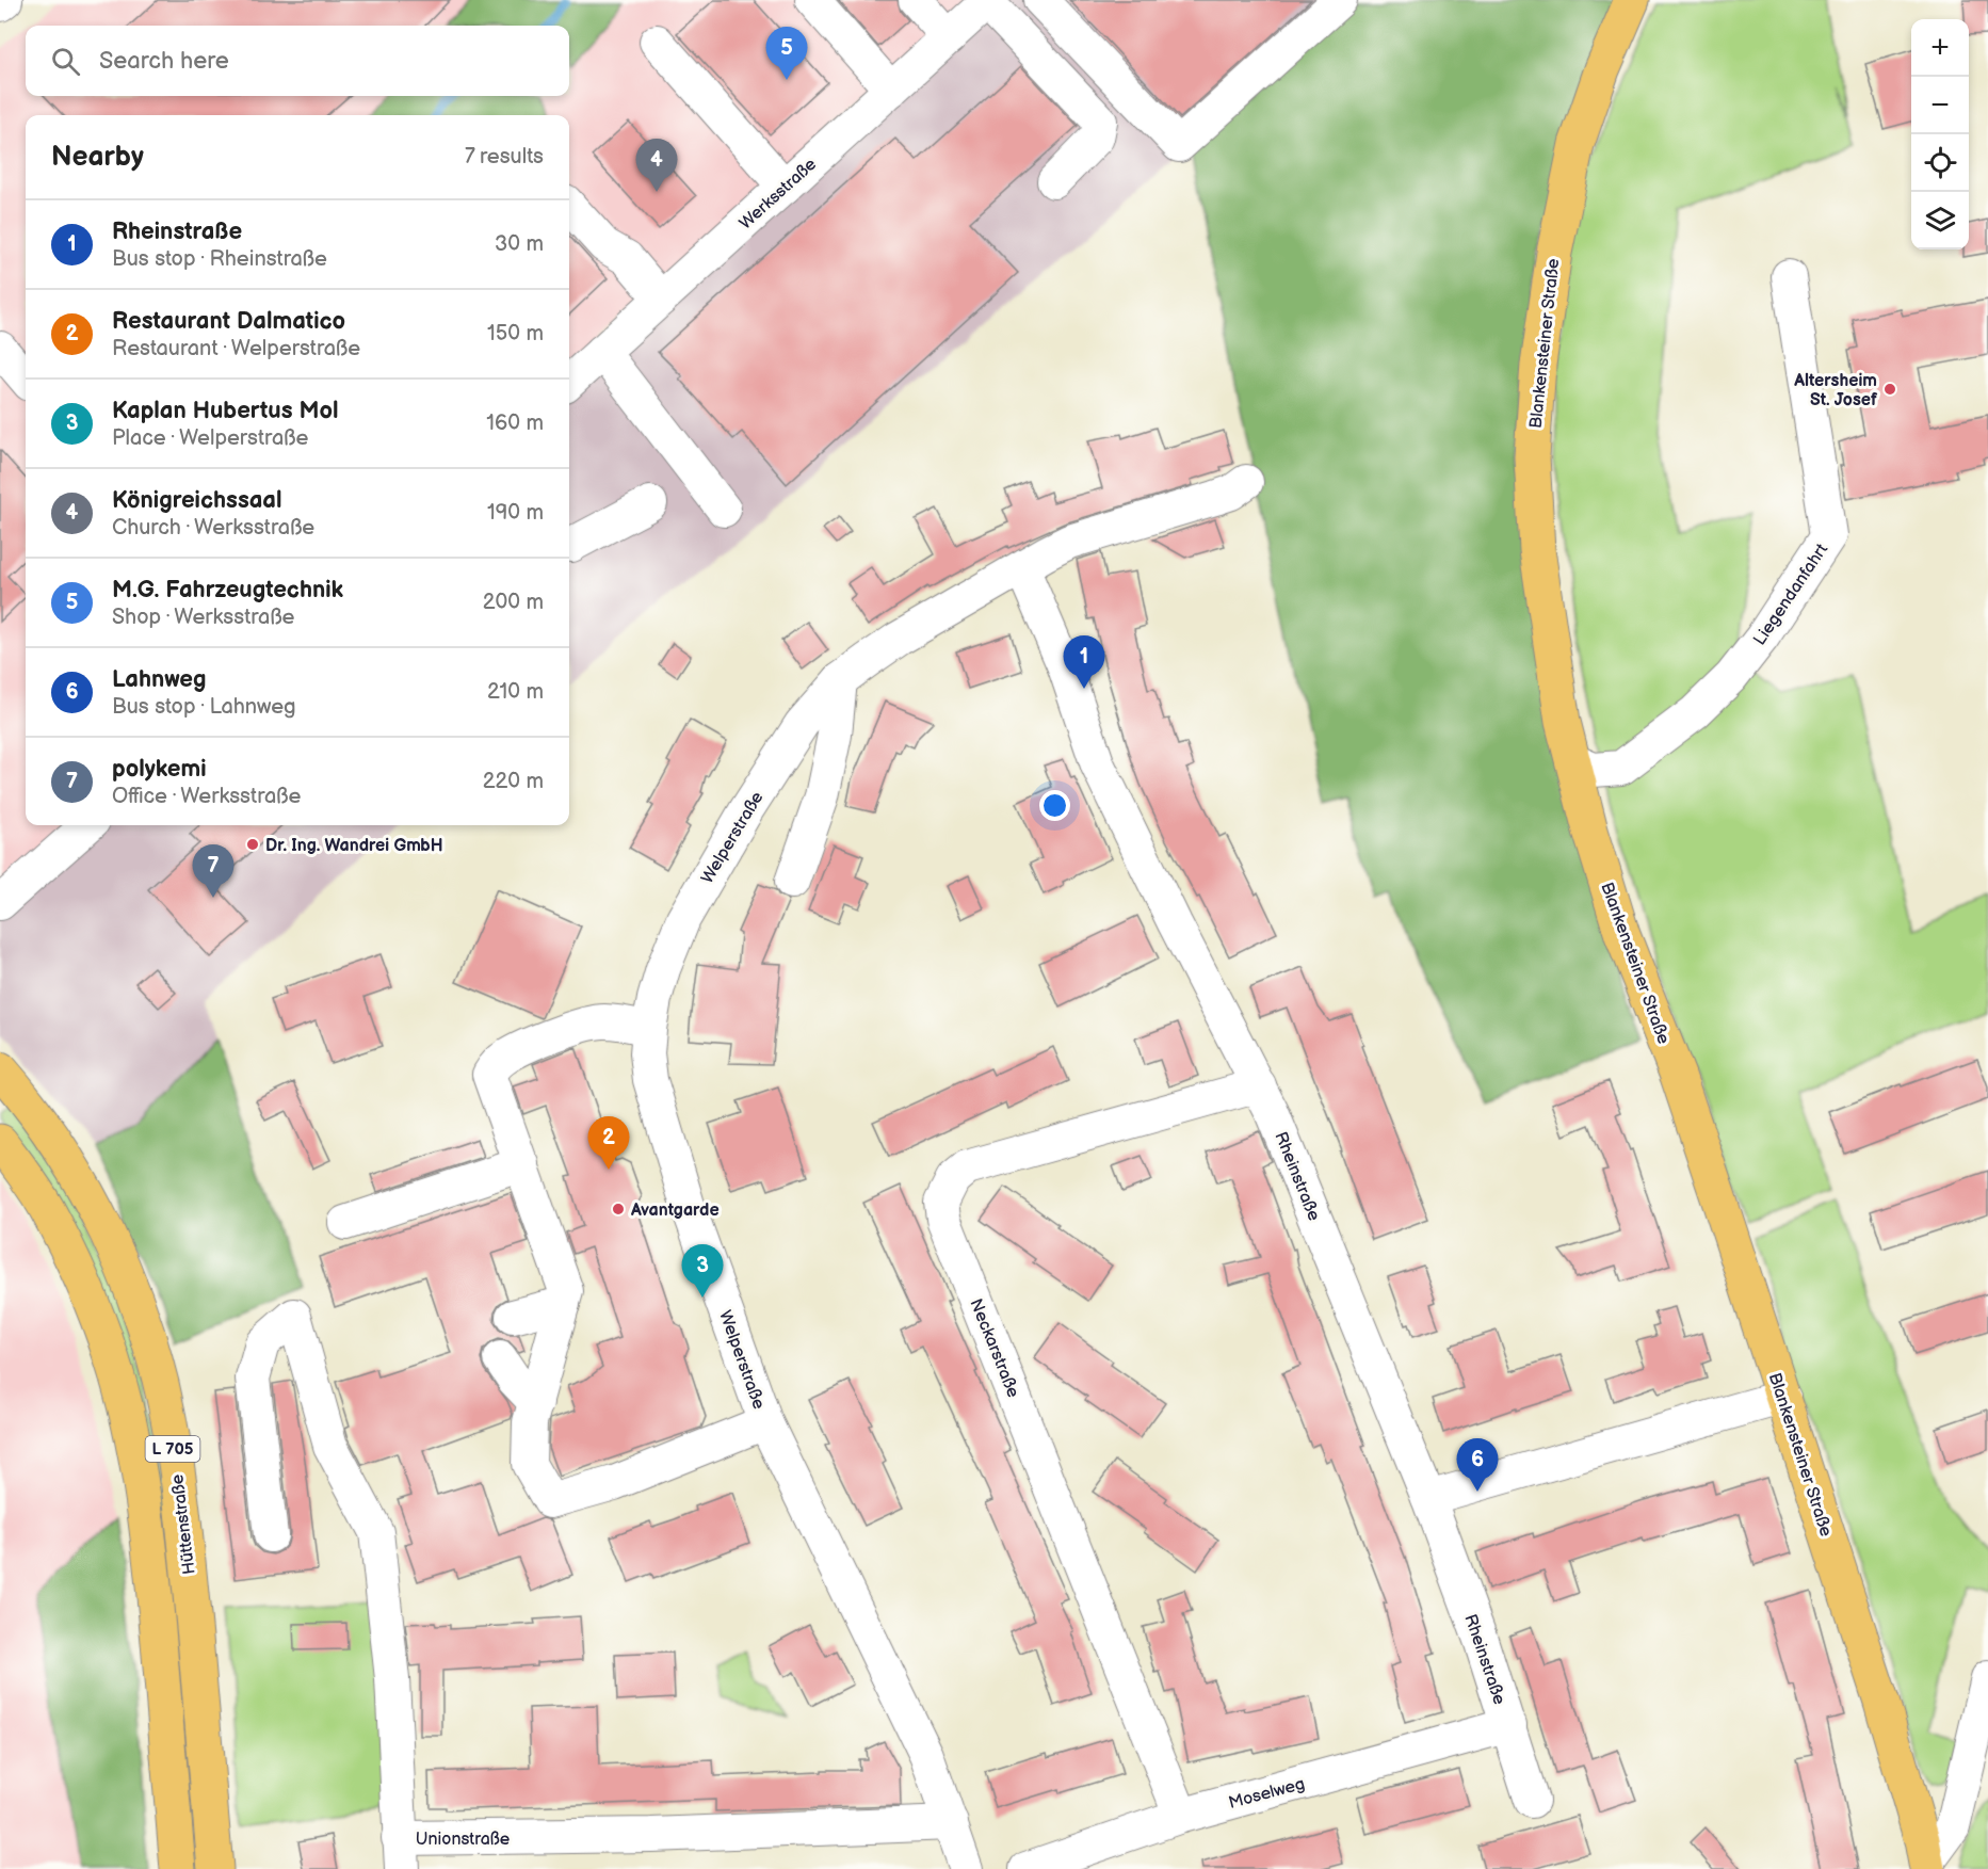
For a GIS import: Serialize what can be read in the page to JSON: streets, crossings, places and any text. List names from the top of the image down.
{
  "streets": {
    "main road": ["Blankensteiner Straße", "L 705", "Hüttenstraße"],
    "street": [
      "Werksstraße",
      "Liegendanfahrt",
      "Welperstraße",
      "Rheinstraße",
      "Neckarstraße",
      "Moselweg",
      "Unionstraße"
    ]
  },
  "crossings": [
    ["Blankensteiner Straße", "Liegendanfahrt"],
    ["Welperstraße", "Unionstraße"],
    ["Rheinstraße", "Neckarstraße"],
    ["Rheinstraße", "Moselweg"],
    ["Neckarstraße", "Moselweg"]
  ],
  "places": ["Altersheim St. Josef", "Dr. Ing. Wandrei GmbH", "Avantgarde"],
  "page": {
    "map_buttons": ["+", "−"],
    "search": "Search here",
    "pins": [
      "5",
      "4",
      "1",
      "7",
      "2",
      "3",
      "6"
    ],
    "heading": ["Nearby", "7 results"],
    "list": [
      {
        "mark": "1",
        "name": "Rheinstraße",
        "note": "Bus stop · Rheinstraße",
        "value": "30 m"
      },
      {
        "mark": "2",
        "name": "Restaurant Dalmatico",
        "note": "Restaurant · Welperstraße",
        "value": "150 m"
      },
      {
        "mark": "3",
        "name": "Kaplan Hubertus Mol",
        "note": "Place · Welperstraße",
        "value": "160 m"
      },
      {
        "mark": "4",
        "name": "Königreichssaal",
        "note": "Church · Werksstraße",
        "value": "190 m"
      },
      {
        "mark": "5",
        "name": "M.G. Fahrzeugtechnik",
        "note": "Shop · Werksstraße",
        "value": "200 m"
      },
      {
        "mark": "6",
        "name": "Lahnweg",
        "note": "Bus stop · Lahnweg",
        "value": "210 m"
      },
      {
        "mark": "7",
        "name": "polykemi",
        "note": "Office · Werksstraße",
        "value": "220 m"
      }
    ]
  }
}
